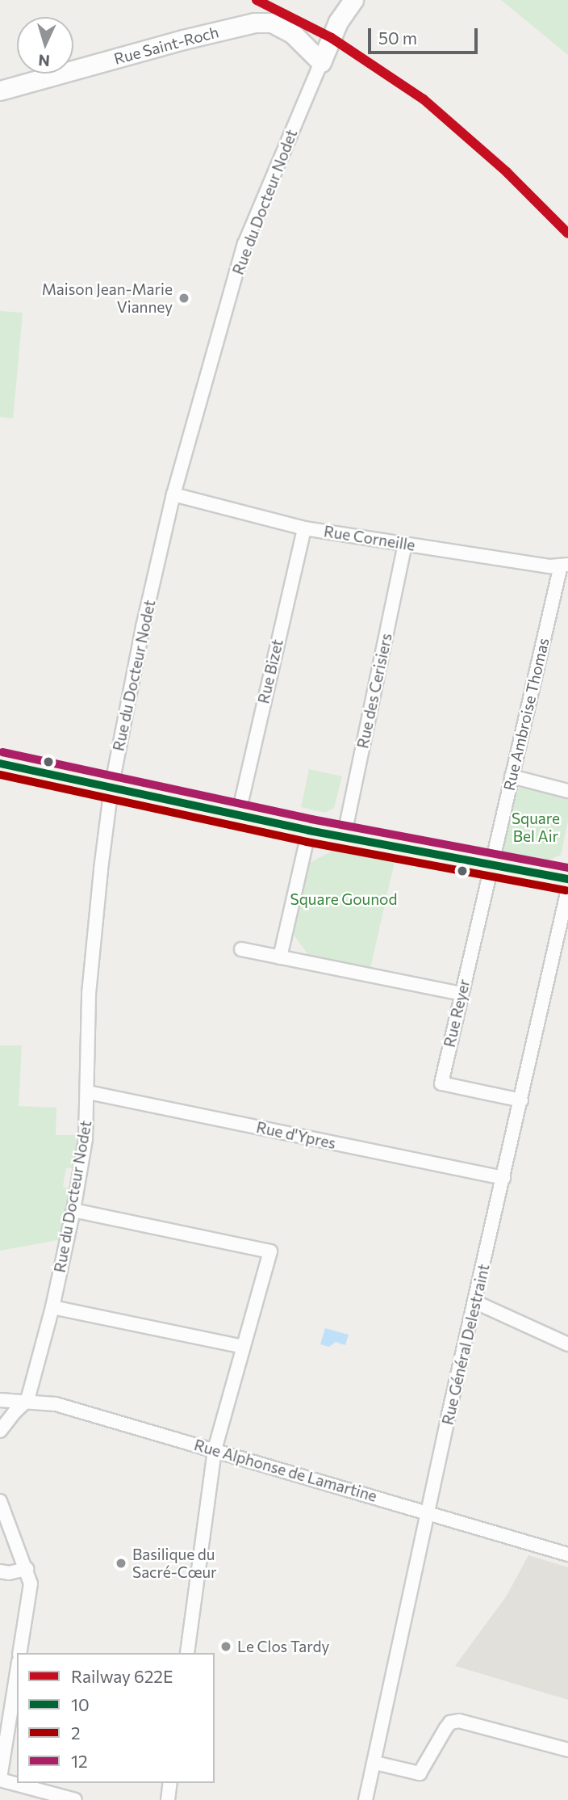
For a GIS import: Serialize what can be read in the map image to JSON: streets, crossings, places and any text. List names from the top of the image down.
{
  "streets": {
    "street": [
      "Rue Saint-Roch",
      "Rue du Docteur Nodet",
      "Rue Corneille",
      "Rue Bizet",
      "Rue des Cerisiers",
      "Rue Ambroise Thomas",
      "Rue Reyer",
      "Rue d'Ypres",
      "Rue Général Delestraint",
      "Rue Alphonse de Lamartine"
    ]
  },
  "crossings": [
    ["Rue Saint-Roch", "Rue du Docteur Nodet"],
    ["Rue du Docteur Nodet", "Rue Corneille"],
    ["Rue du Docteur Nodet", "Rue d'Ypres"],
    ["Rue du Docteur Nodet", "Rue Alphonse de Lamartine"],
    ["Rue Corneille", "Rue Bizet"],
    ["Rue Corneille", "Rue des Cerisiers"],
    ["Rue Corneille", "Rue Ambroise Thomas"],
    ["Rue Ambroise Thomas", "Rue Reyer"],
    ["Rue Reyer", "Rue Général Delestraint"],
    ["Rue d'Ypres", "Rue Général Delestraint"],
    ["Rue Général Delestraint", "Rue Alphonse de Lamartine"]
  ],
  "parks": ["Square Bel Air", "Square Gounod"],
  "places": ["Maison Jean-Marie Vianney", "Basilique du Sacré-Cœur", "Le Clos Tardy"],
  "lines": [
    "rail line 622E",
    "transit line 12",
    "transit line 10",
    "transit line 2"
  ],
  "legend": [
    "Railway 622E",
    "10",
    "2",
    "12"
  ],
  "scale_bar": "50 m",
  "north": "bottom"
}
